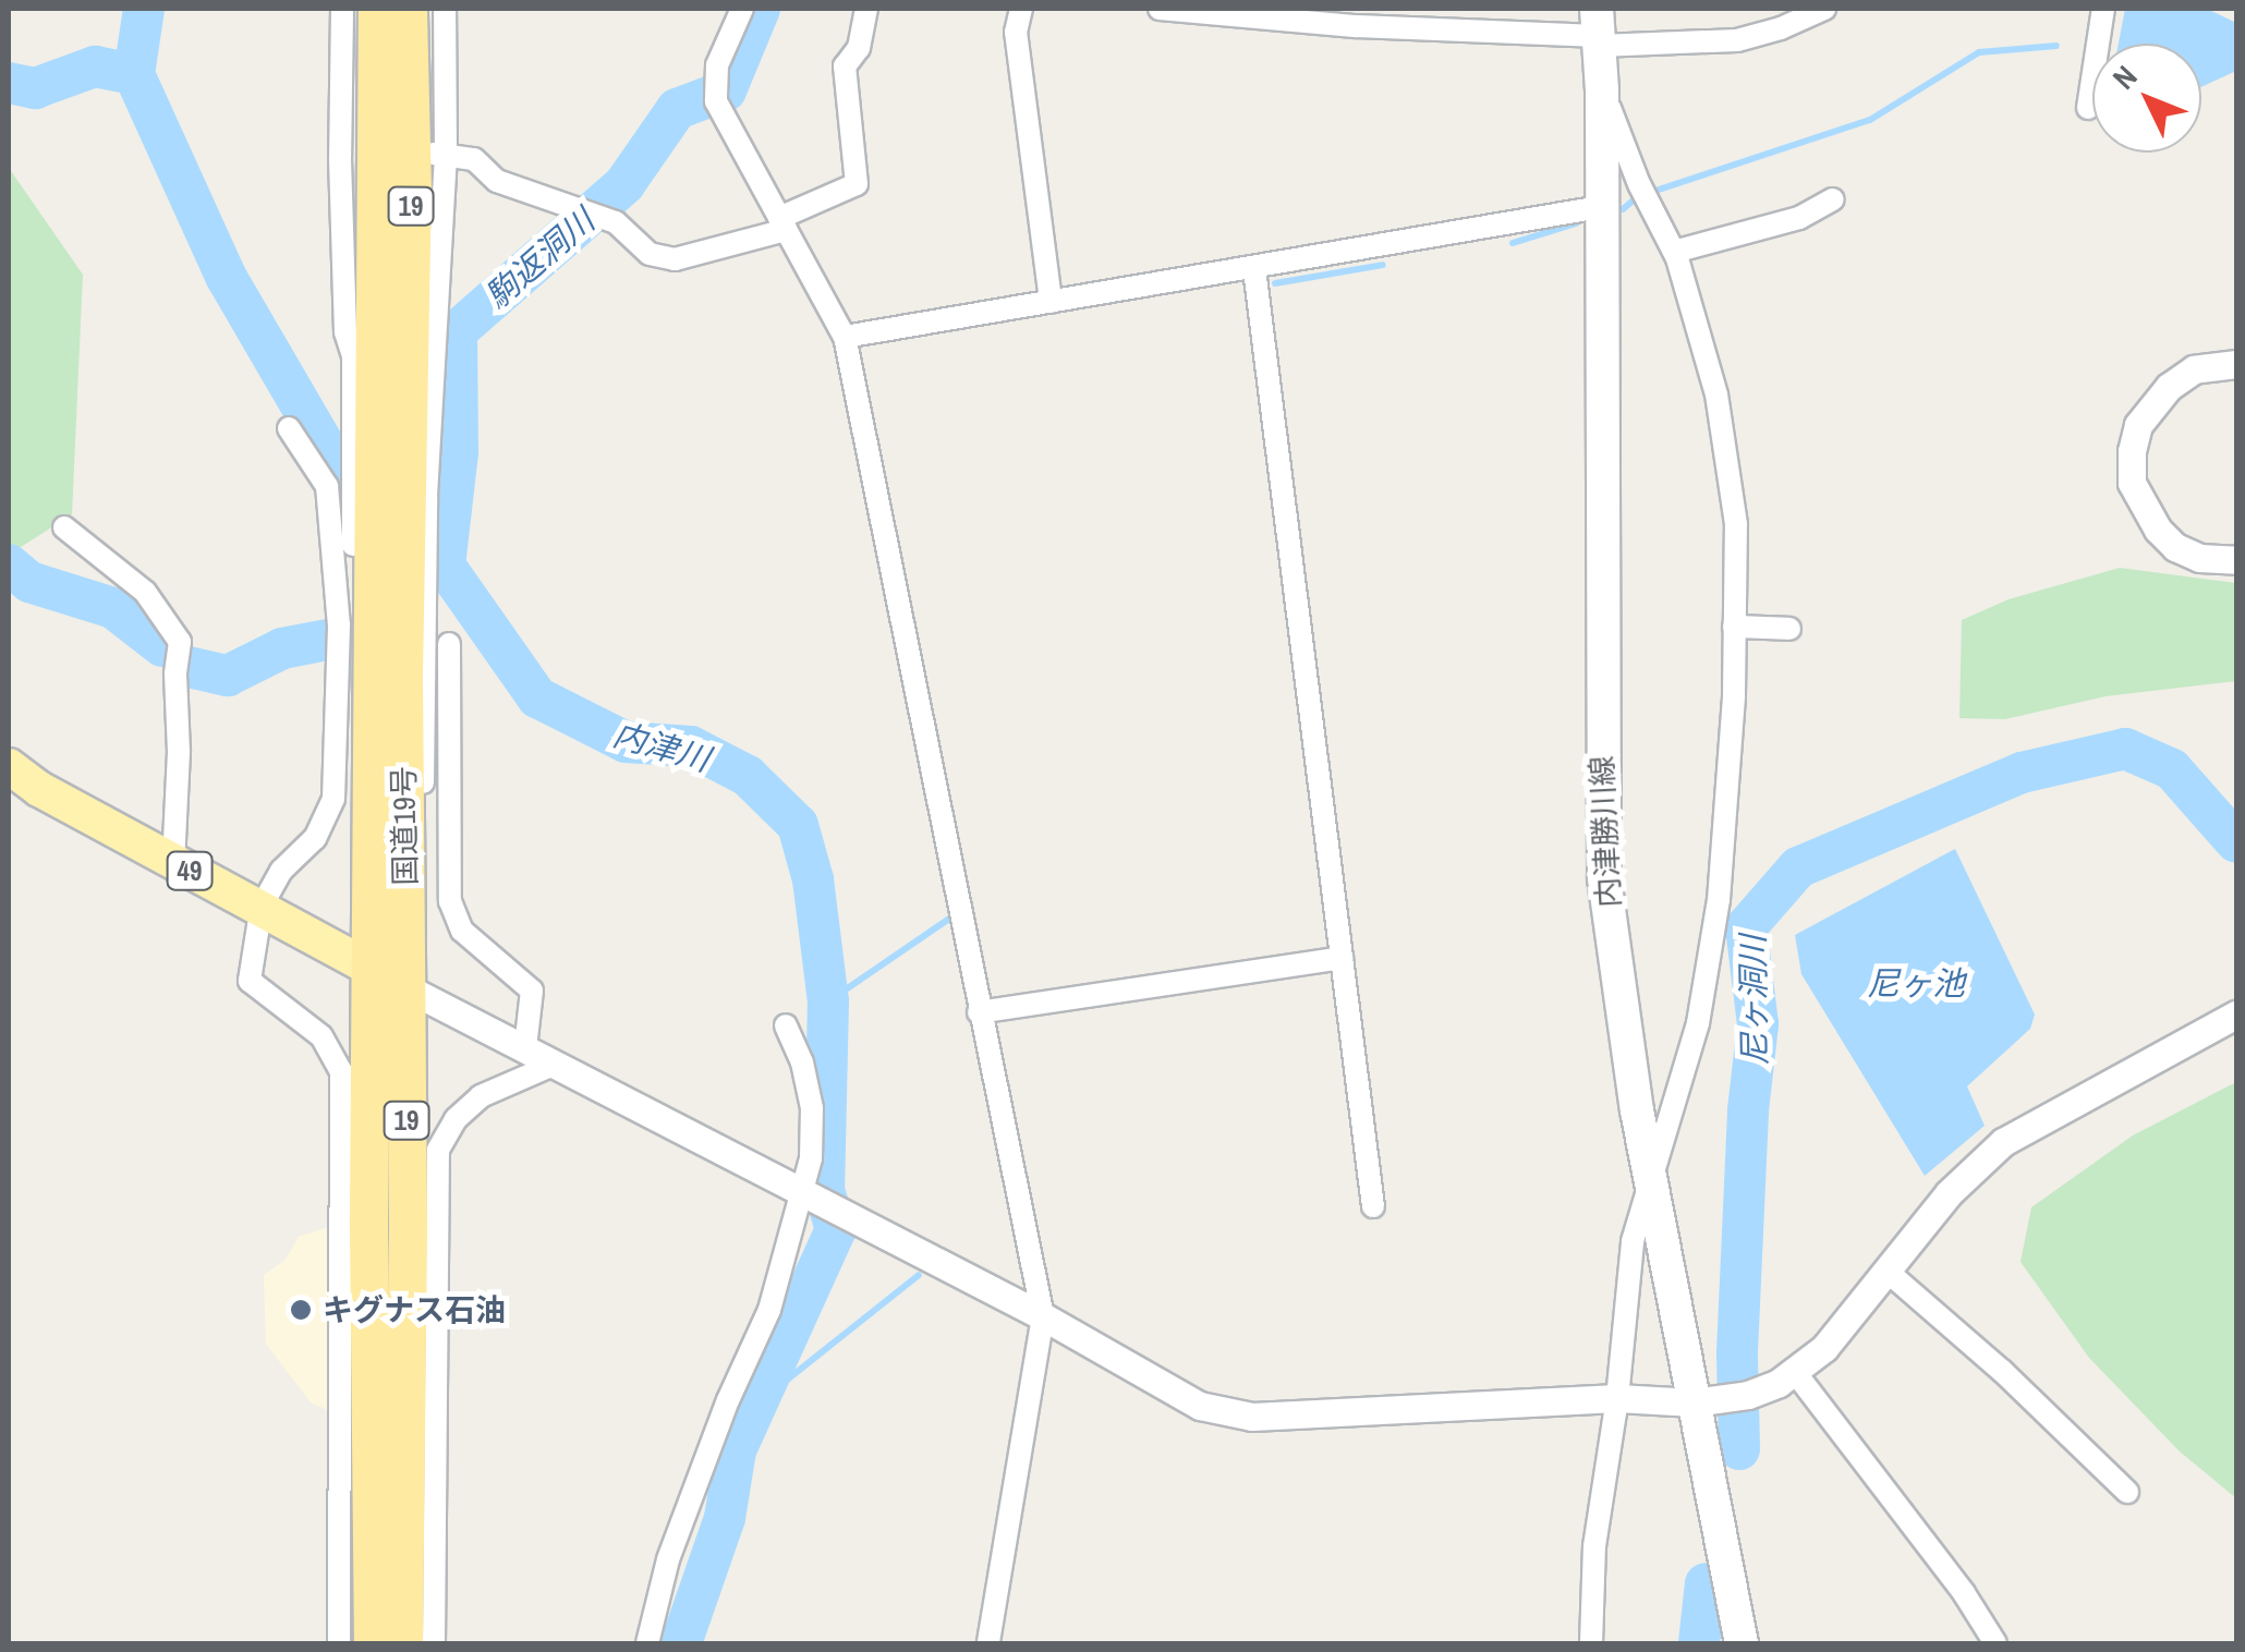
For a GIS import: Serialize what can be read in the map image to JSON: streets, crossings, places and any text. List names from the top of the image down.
{
  "streets": {
    "highway": ["19", "国道19号"],
    "main road": ["内津勝川線", "49"]
  },
  "crossings": [
    ["国道19号", "49"]
  ],
  "water": [
    "駒返洞川",
    "内津川",
    "尼ヶ池",
    "尼ヶ洞川"
  ],
  "places": ["キグナス石油"],
  "north": "top left"
}
